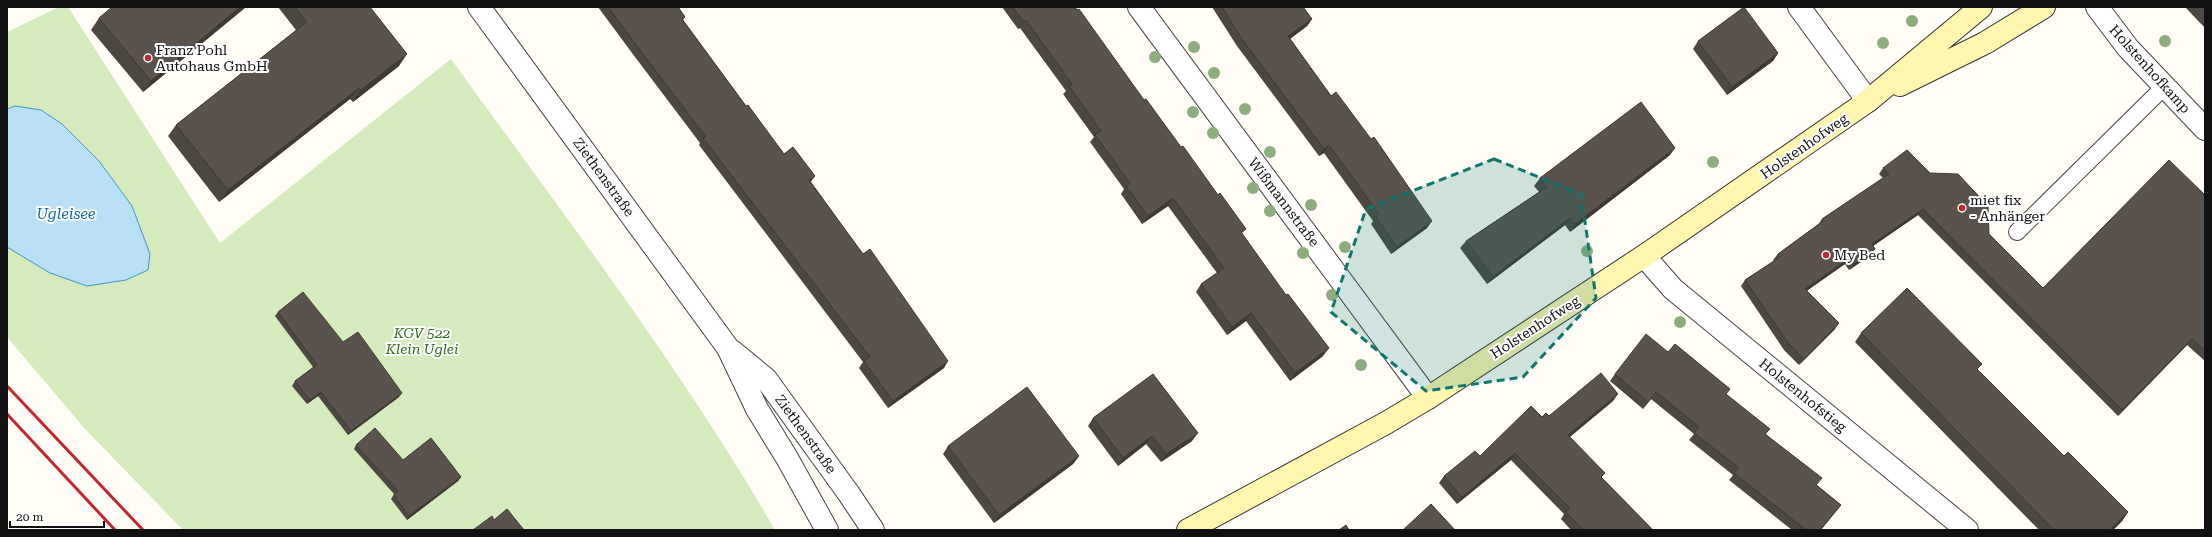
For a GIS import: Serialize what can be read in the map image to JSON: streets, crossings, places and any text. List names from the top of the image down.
{
  "streets": {
    "main road": ["Holstenhofweg"],
    "street": [
      "Holstenhofkamp",
      "Ziethenstraße",
      "Wißmannstraße",
      "Holstenhofstieg"
    ]
  },
  "crossings": [
    ["Holstenhofweg", "Wißmannstraße"],
    ["Holstenhofweg", "Holstenhofstieg"]
  ],
  "water": ["Ugleisee"],
  "parks": ["KGV 522 Klein Uglei"],
  "places": ["Franz Pohl Autohaus GmbH", "miet fix - Anhänger", "My Bed"],
  "scale_bar": "20 m"
}
